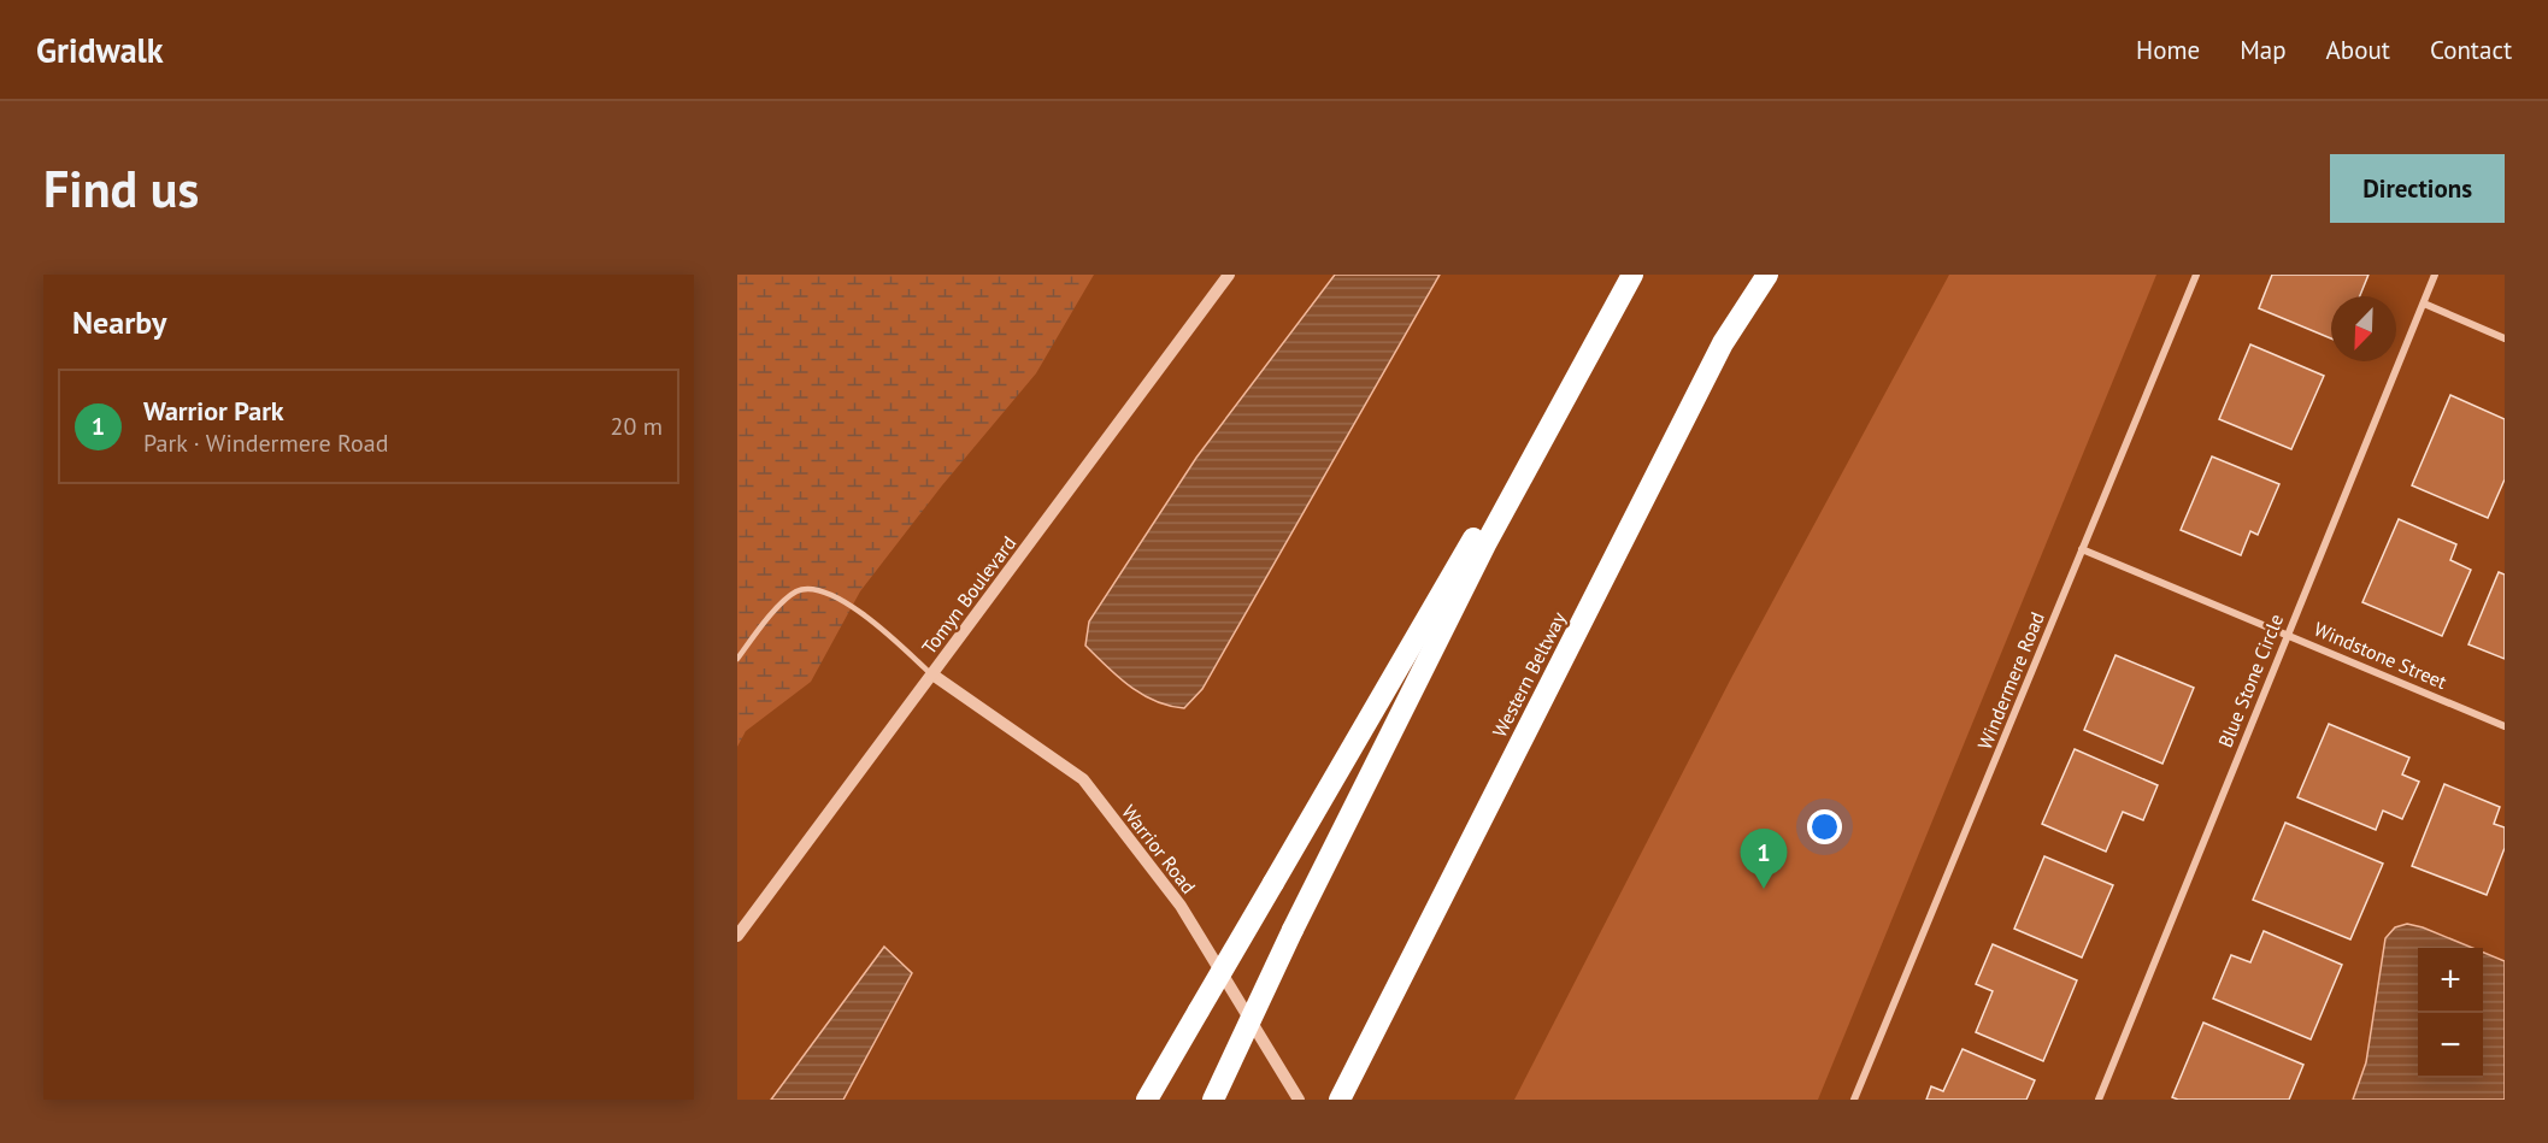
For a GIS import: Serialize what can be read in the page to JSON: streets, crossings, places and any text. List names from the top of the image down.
{
  "streets": {
    "highway": ["Western Beltway"],
    "street": [
      "Tomyn Boulevard",
      "Windstone Street",
      "Windermere Road",
      "Blue Stone Circle",
      "Warrior Road"
    ]
  },
  "crossings": [
    ["Tomyn Boulevard", "Warrior Road"],
    ["Windstone Street", "Windermere Road"],
    ["Windstone Street", "Blue Stone Circle"]
  ],
  "north": "bottom left",
  "page": {
    "header": "Gridwalk",
    "nav": [
      "Home",
      "Map",
      "About",
      "Contact"
    ],
    "buttons": "Directions",
    "title": "Find us",
    "heading": "Nearby",
    "list": [
      {
        "mark": "1",
        "name": "Warrior Park",
        "note": "Park · Windermere Road",
        "value": "20 m"
      }
    ],
    "pins": "1",
    "map_buttons": ["+", "−"]
  }
}
